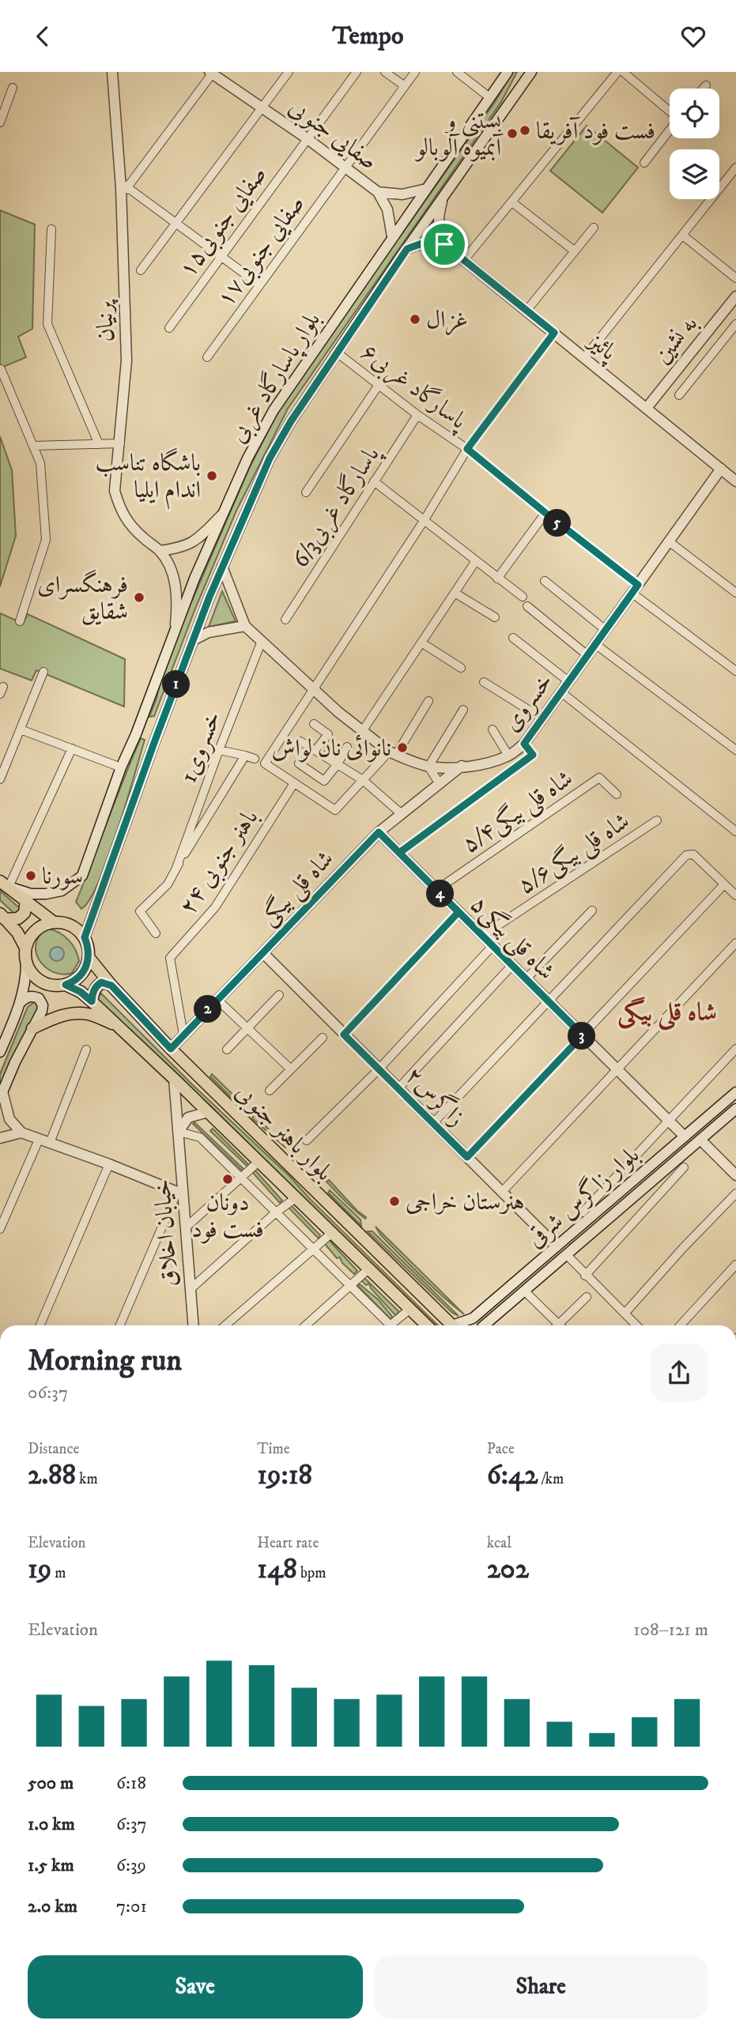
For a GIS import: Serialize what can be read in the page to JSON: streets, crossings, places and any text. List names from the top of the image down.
{
  "streets": {
    "main road": ["بلوار باهنر جنوبی"],
    "street": [
      "صفایی جنوبی",
      "صفایی جنوبی۱۵",
      "صفایی جنوبی۱۷",
      "پرنیان",
      "به نشین",
      "پائیز",
      "بلوار پاسارگاد غربی",
      "پاسارگاد غربی۶",
      "پاسارگاد غربی6/3",
      "خسروى",
      "خسروى1",
      "شاه قلی بیگی۵/۴",
      "شاه قلی بیگی۵/۶",
      "۲۴ باهنر جنوبی",
      "شاه قلی بیگی",
      "شاه قلی بیگی۵",
      "زاگرس۲",
      "بلوار زاگرس شرقی",
      "خیابان اخلاق"
    ]
  },
  "crossings": [
    ["صفایی جنوبی", "صفایی جنوبی۱۵"],
    ["صفایی جنوبی", "صفایی جنوبی۱۷"],
    ["به نشین", "پائیز"],
    ["پائیز", "خسروى"],
    ["بلوار پاسارگاد غربی", "پاسارگاد غربی۶"],
    ["بلوار پاسارگاد غربی", "بلوار باهنر جنوبی"],
    ["پاسارگاد غربی۶", "پاسارگاد غربی6/3"],
    ["پاسارگاد غربی۶", "خسروى"],
    ["خسروى", "خسروى1"],
    ["خسروى", "شاه قلی بیگی"],
    ["شاه قلی بیگی۵/۴", "شاه قلی بیگی۵"],
    ["شاه قلی بیگی۵/۶", "شاه قلی بیگی۵"],
    ["۲۴ باهنر جنوبی", "شاه قلی بیگی"],
    ["شاه قلی بیگی", "شاه قلی بیگی۵"],
    ["شاه قلی بیگی", "زاگرس۲"],
    ["شاه قلی بیگی", "بلوار باهنر جنوبی"],
    ["شاه قلی بیگی۵", "بلوار زاگرس شرقی"],
    ["زاگرس۲", "بلوار زاگرس شرقی"],
    ["بلوار باهنر جنوبی", "خیابان اخلاق"]
  ],
  "districts": ["شاه قلی بیگی"],
  "places": [
    "فست فود آفریقا",
    "بستنی و آبمیوه آلوبالو",
    "غزال",
    "باشگاه تناسب اندام ایلیا",
    "فرهنگسرای شقایق",
    "نانوائی نان لواش",
    "سورنا",
    "دونان فست فود",
    "هنرستان خراجی"
  ],
  "page": {
    "header": "Tempo",
    "pins": [
      "5",
      "1",
      "4",
      "2",
      "3"
    ],
    "heading": ["Morning run", "06:37"],
    "stats": [
      ["Distance", "2.88 km"],
      ["Time", "19:18"],
      ["Pace", "6:42 /km"],
      ["Elevation", "19 m"],
      ["Heart rate", "148 bpm"],
      ["kcal", "202"]
    ],
    "chart": ["Elevation", "108–121 m"],
    "list": [
      {
        "name": "500 m",
        "note": "6:18"
      },
      {
        "name": "1.0 km",
        "note": "6:37"
      },
      {
        "name": "1.5 km",
        "note": "6:39"
      },
      {
        "name": "2.0 km",
        "note": "7:01"
      }
    ],
    "buttons": ["Save", "Share"]
  }
}
